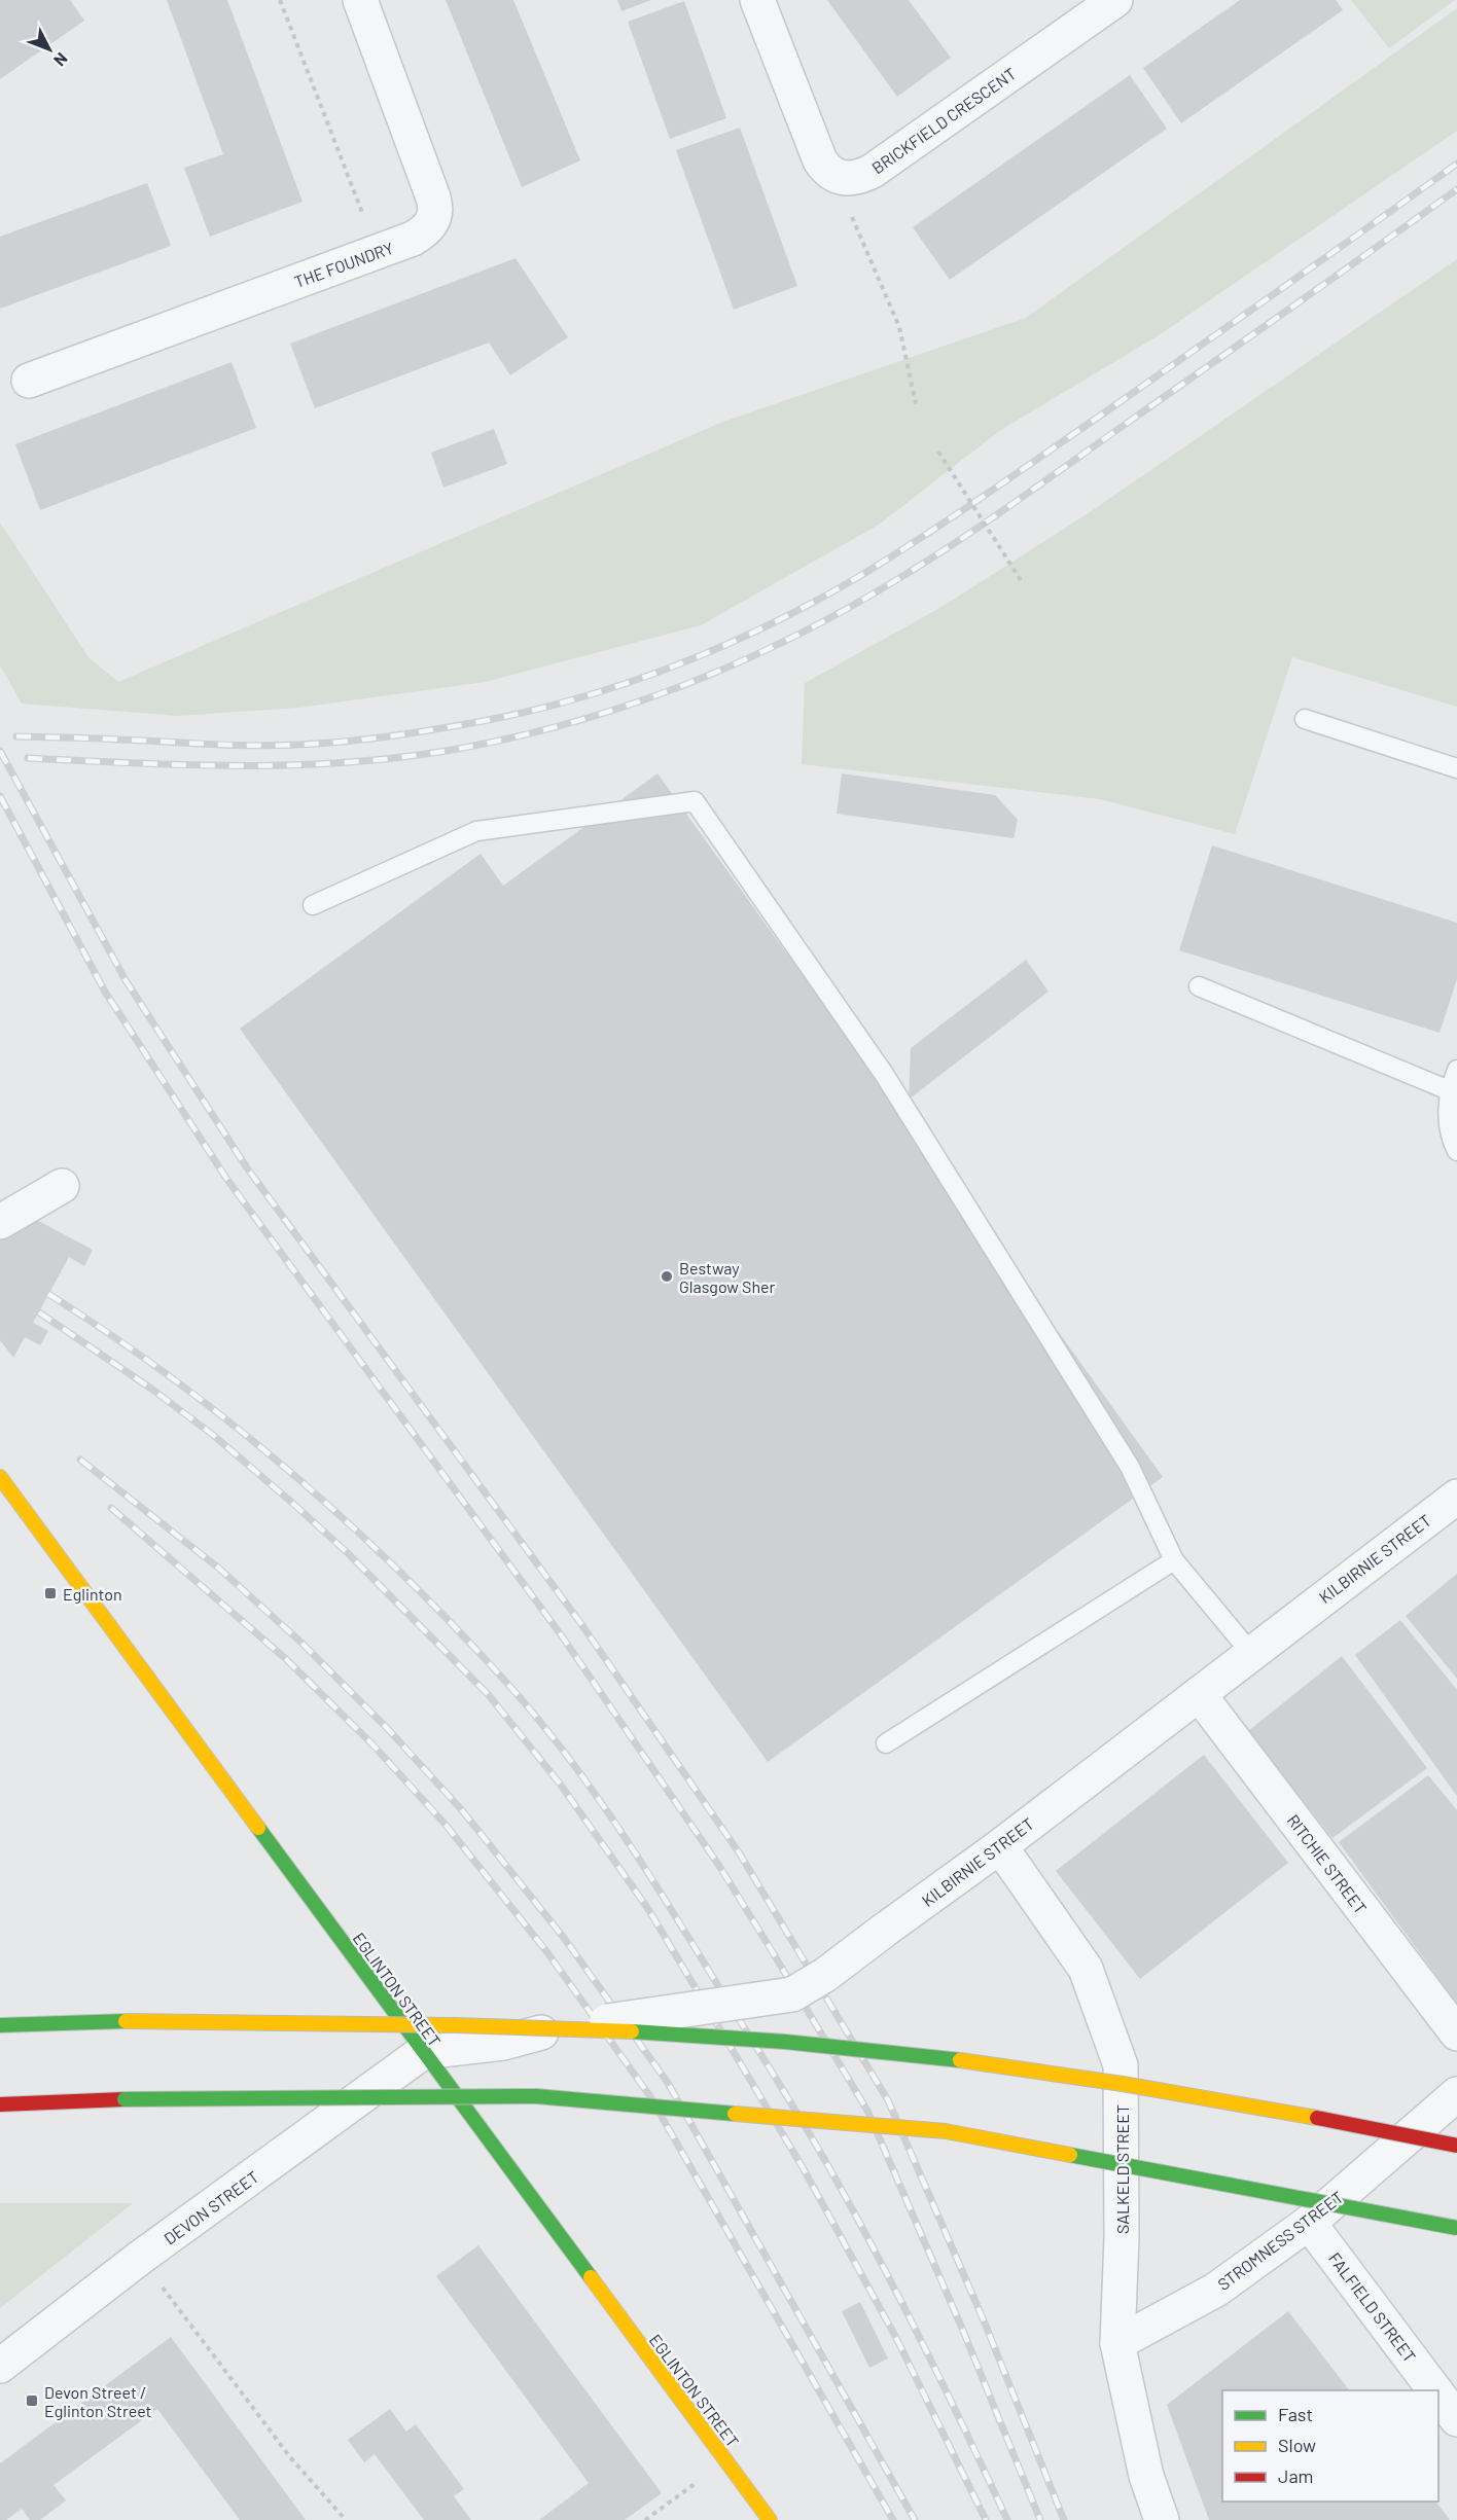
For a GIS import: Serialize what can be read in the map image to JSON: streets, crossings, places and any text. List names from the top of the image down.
{
  "streets": {
    "main road": ["EGLINTON STREET"],
    "street": [
      "BRICKFIELD CRESCENT",
      "THE FOUNDRY",
      "KILBIRNIE STREET",
      "RITCHIE STREET",
      "SALKELD STREET",
      "DEVON STREET",
      "STROMNESS STREET",
      "FALFIELD STREET"
    ]
  },
  "crossings": [
    ["KILBIRNIE STREET", "RITCHIE STREET"],
    ["KILBIRNIE STREET", "EGLINTON STREET"],
    ["KILBIRNIE STREET", "SALKELD STREET"],
    ["KILBIRNIE STREET", "DEVON STREET"],
    ["EGLINTON STREET", "DEVON STREET"],
    ["SALKELD STREET", "STROMNESS STREET"],
    ["STROMNESS STREET", "FALFIELD STREET"]
  ],
  "places": {
    "other": ["Bestway Glasgow Sher"],
    "transit": ["Eglinton", "Devon Street / Eglinton Street"]
  },
  "legend": ["Fast", "Slow", "Jam"],
  "north": "bottom right"
}
